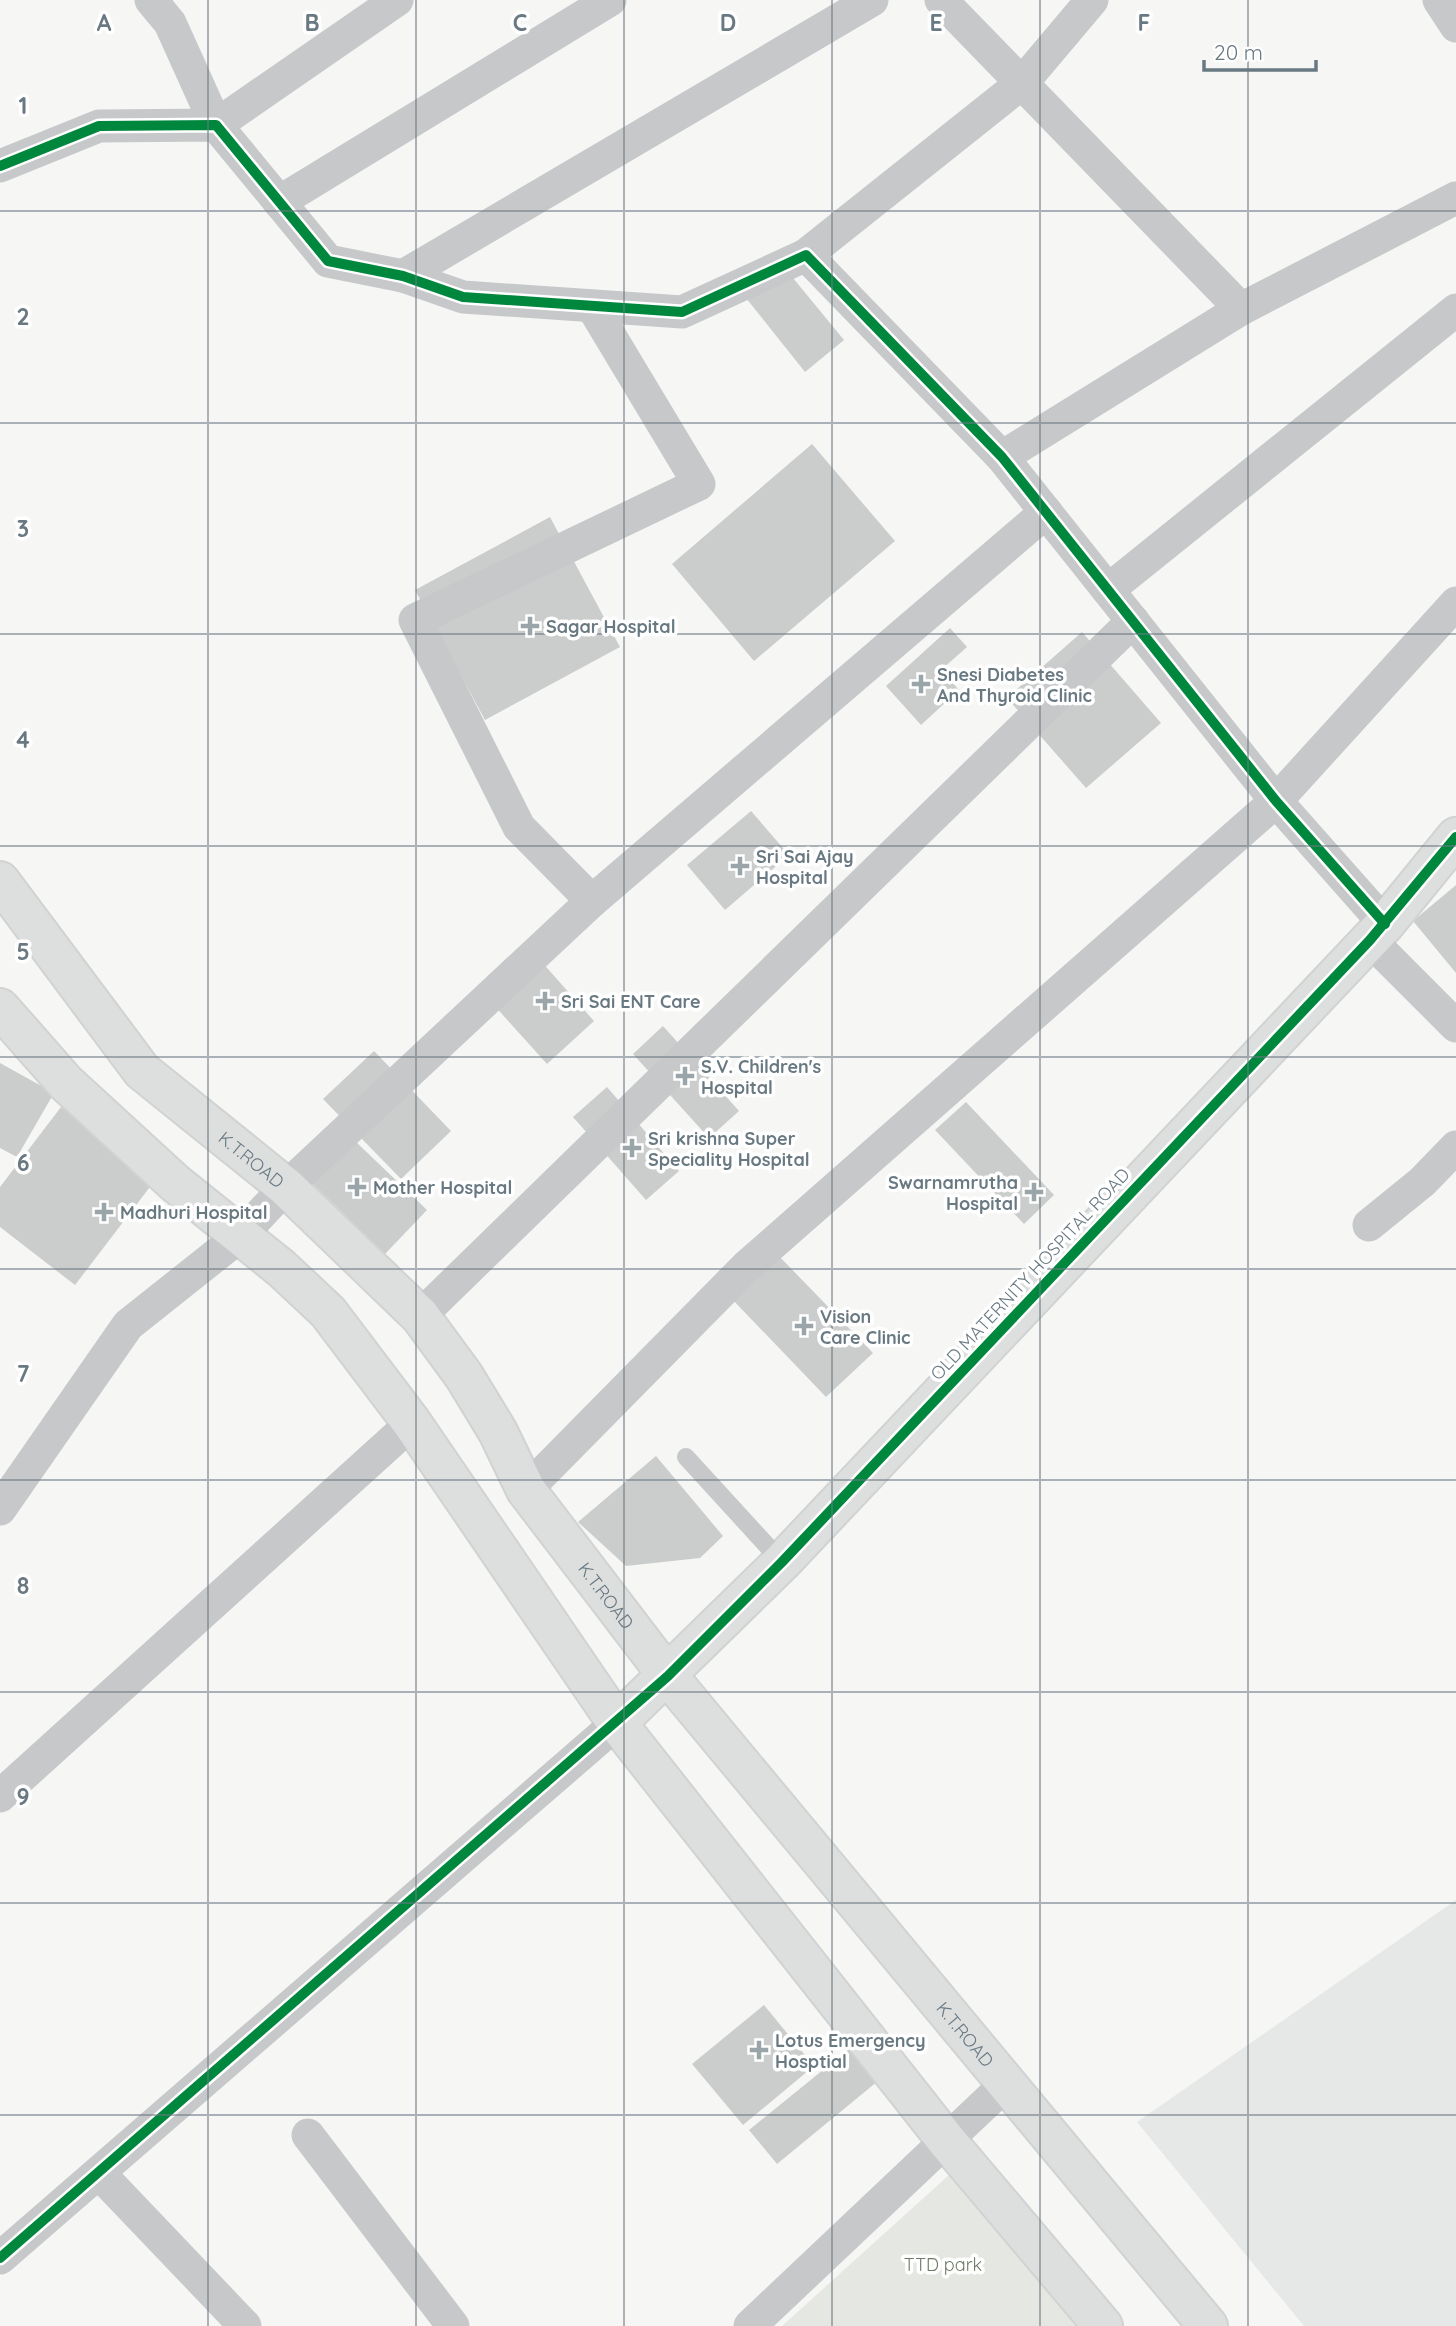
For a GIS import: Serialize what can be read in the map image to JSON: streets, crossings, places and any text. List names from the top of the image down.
{
  "streets": {
    "main road": ["K.T.ROAD", "OLD MATERNITY HOSPITAL ROAD"]
  },
  "crossings": [
    ["K.T.ROAD", "OLD MATERNITY HOSPITAL ROAD"]
  ],
  "parks": ["TTD park"],
  "places": {
    "health": [
      "Sagar Hospital",
      "Snesi Diabetes And Thyroid Clinic",
      "Sri Sai Ajay Hospital",
      "Sri Sai ENT Care",
      "S.V. Children's Hospital",
      "Sri krishna Super Speciality Hospital",
      "Mother Hospital",
      "Swarnamrutha Hospital",
      "Madhuri Hospital",
      "Vision Care Clinic",
      "Lotus Emergency Hosptial"
    ]
  },
  "scale_bar": "20 m",
  "grid": {
    "columns": [
      "A",
      "B",
      "C",
      "D",
      "E",
      "F"
    ],
    "rows": [
      "1",
      "2",
      "3",
      "4",
      "5",
      "6",
      "7",
      "8",
      "9"
    ]
  }
}
